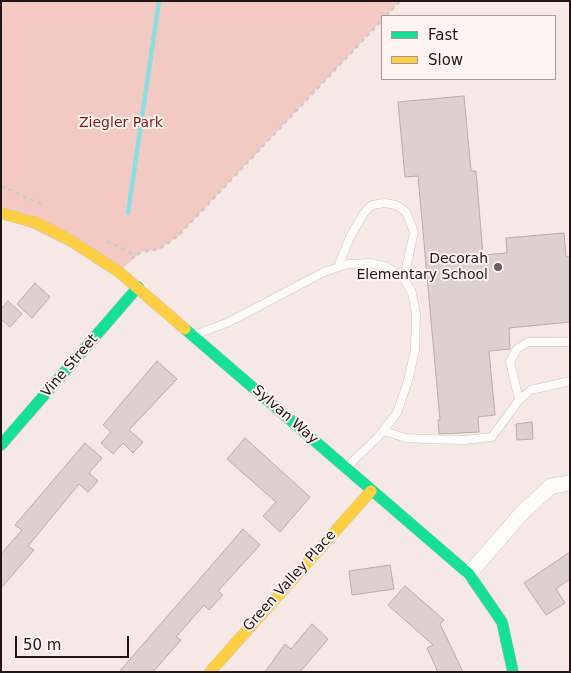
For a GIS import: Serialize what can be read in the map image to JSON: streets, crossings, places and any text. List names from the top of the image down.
{
  "streets": {
    "street": ["Vine Street", "Sylvan Way", "Green Valley Place"]
  },
  "crossings": [
    ["Vine Street", "Sylvan Way"],
    ["Sylvan Way", "Green Valley Place"]
  ],
  "parks": ["Ziegler Park"],
  "places": ["Decorah Elementary School"],
  "legend": ["Fast", "Slow"],
  "scale_bar": "50 m"
}
